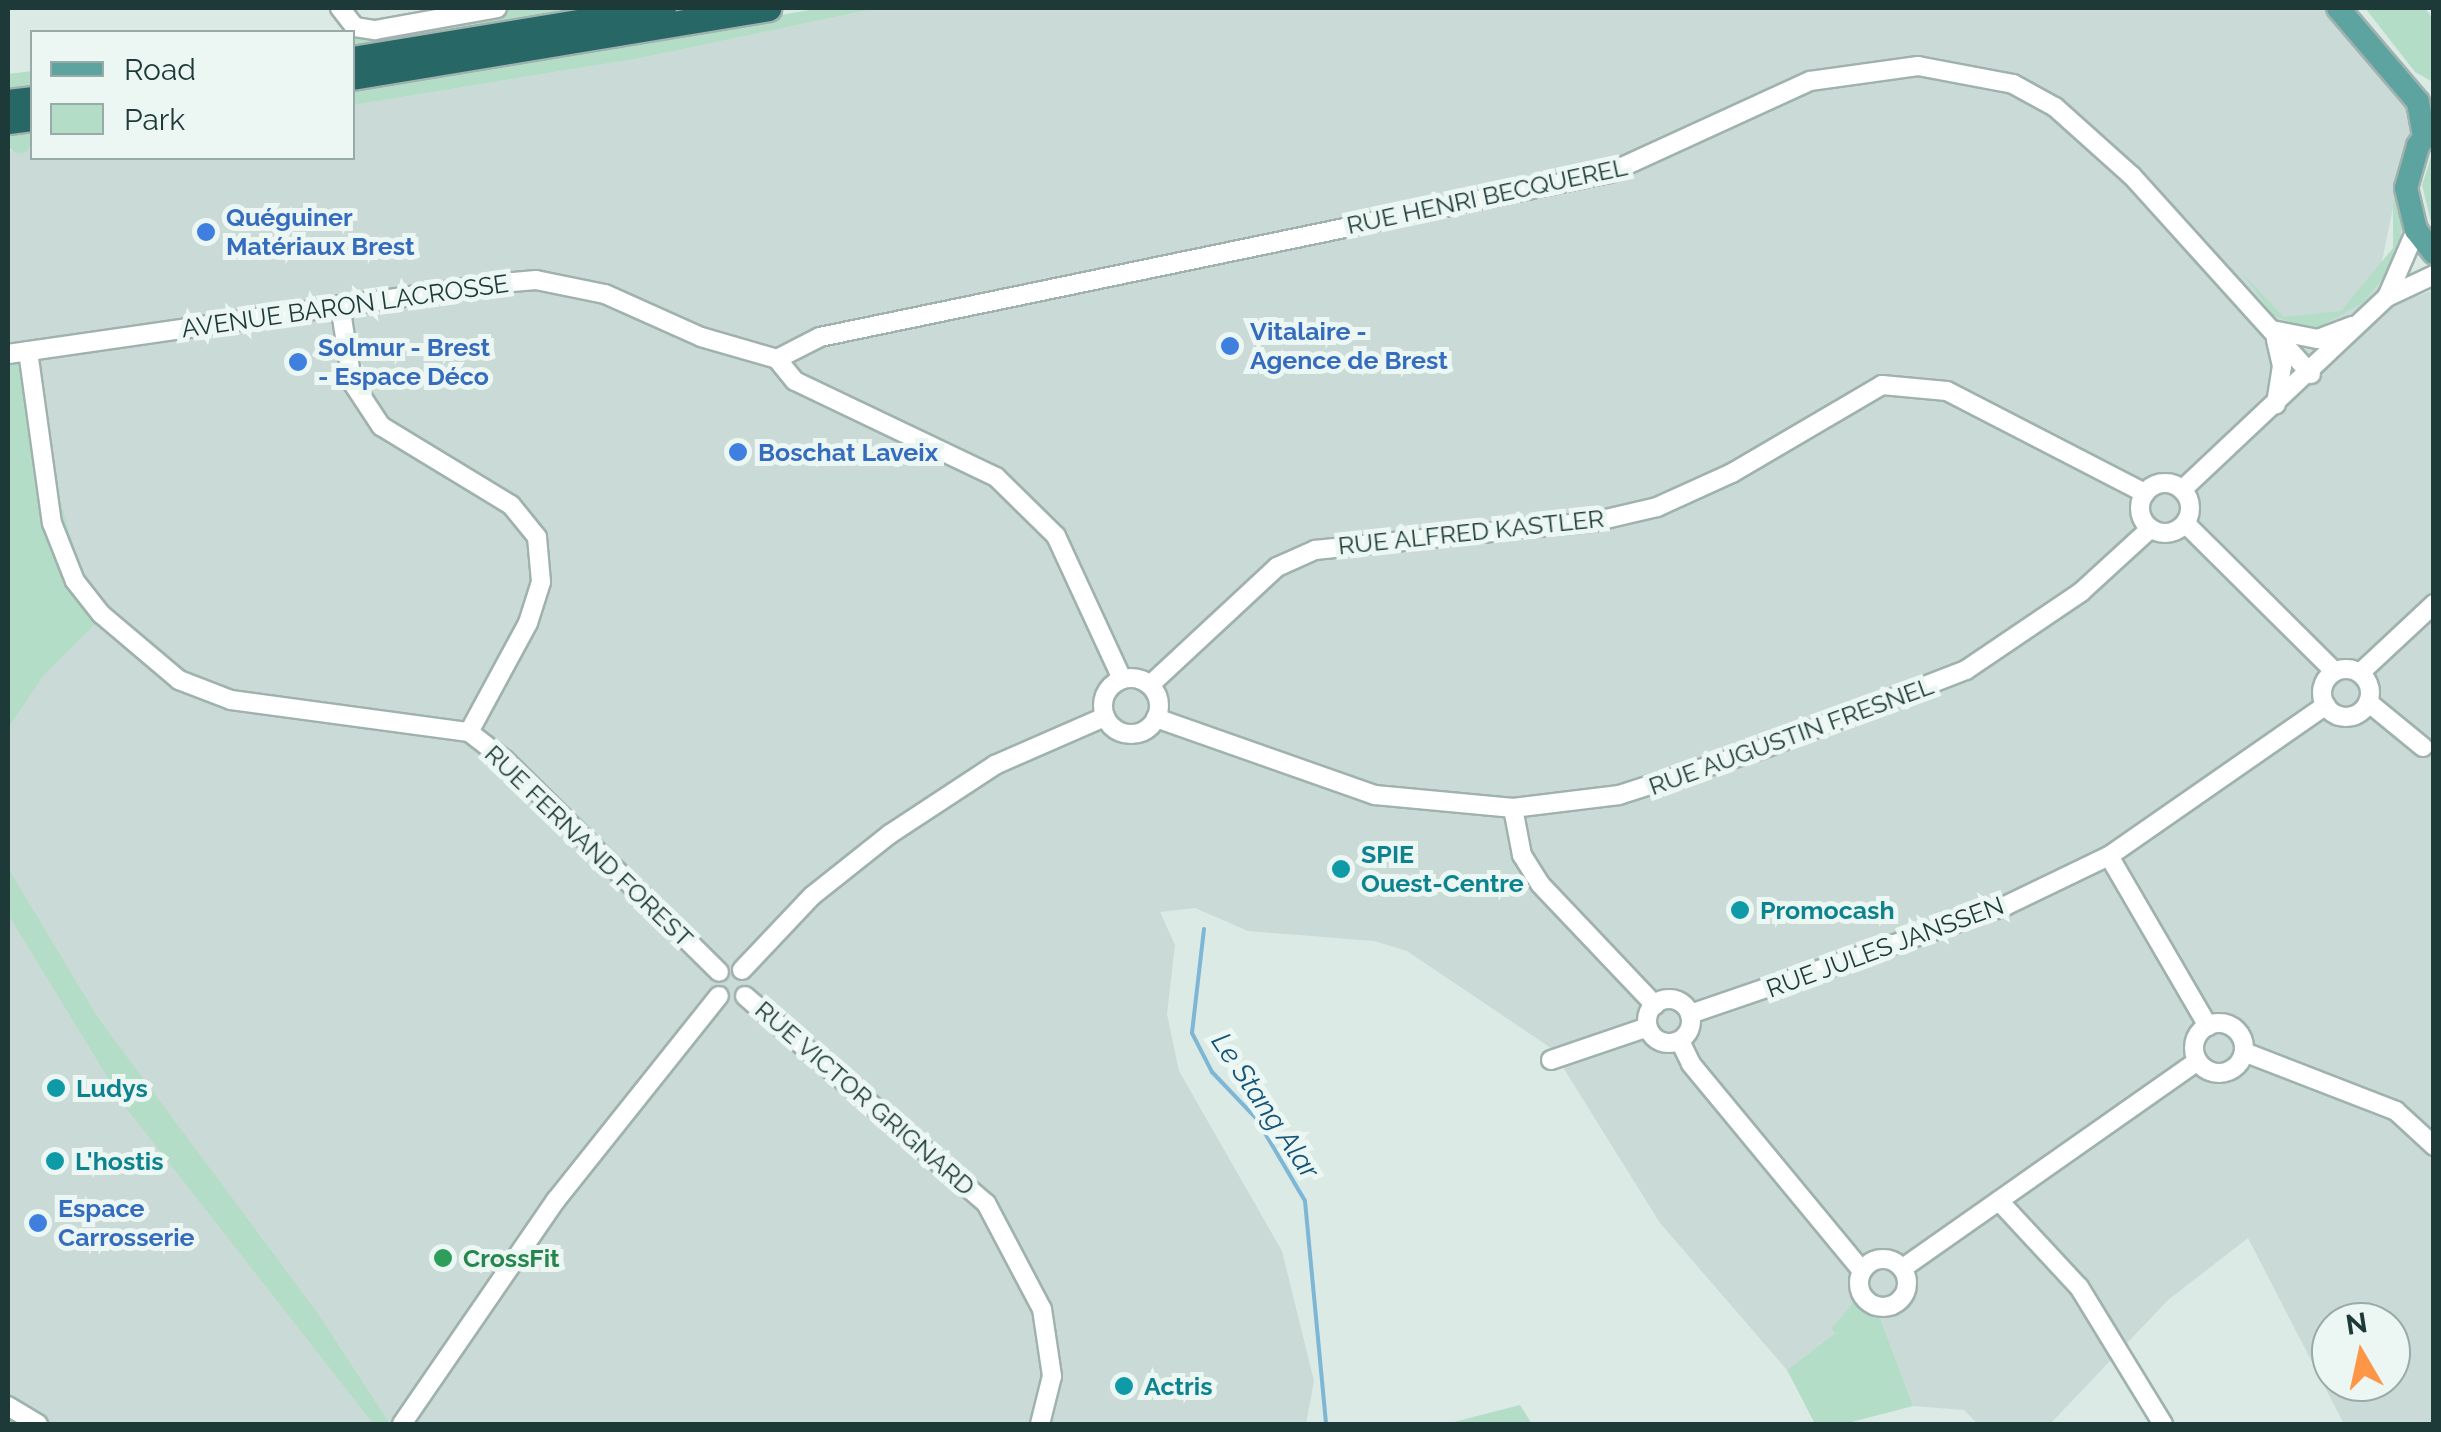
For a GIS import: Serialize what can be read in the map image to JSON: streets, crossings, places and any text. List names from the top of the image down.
{
  "streets": {
    "street": [
      "RUE HENRI BECQUEREL",
      "AVENUE BARON LACROSSE",
      "RUE ALFRED KASTLER",
      "RUE AUGUSTIN FRESNEL",
      "RUE FERNAND FOREST",
      "RUE JULES JANSSEN",
      "RUE VICTOR GRIGNARD"
    ]
  },
  "crossings": [
    ["RUE HENRI BECQUEREL", "AVENUE BARON LACROSSE"],
    ["AVENUE BARON LACROSSE", "RUE ALFRED KASTLER"],
    ["AVENUE BARON LACROSSE", "RUE AUGUSTIN FRESNEL"],
    ["AVENUE BARON LACROSSE", "RUE FERNAND FOREST"],
    ["RUE ALFRED KASTLER", "RUE AUGUSTIN FRESNEL"],
    ["RUE FERNAND FOREST", "RUE VICTOR GRIGNARD"]
  ],
  "water": ["Le Stang Alar"],
  "places": [
    "Quéguiner Matériaux Brest",
    "Vitalaire - Agence de Brest",
    "Solmur - Brest - Espace Déco",
    "Boschat Laveix",
    "SPIE Ouest-Centre",
    "Promocash",
    "Ludys",
    "L'hostis",
    "Espace Carrosserie",
    "CrossFit",
    "Actris"
  ],
  "legend": ["Road", "Park"],
  "north": "top"
}
